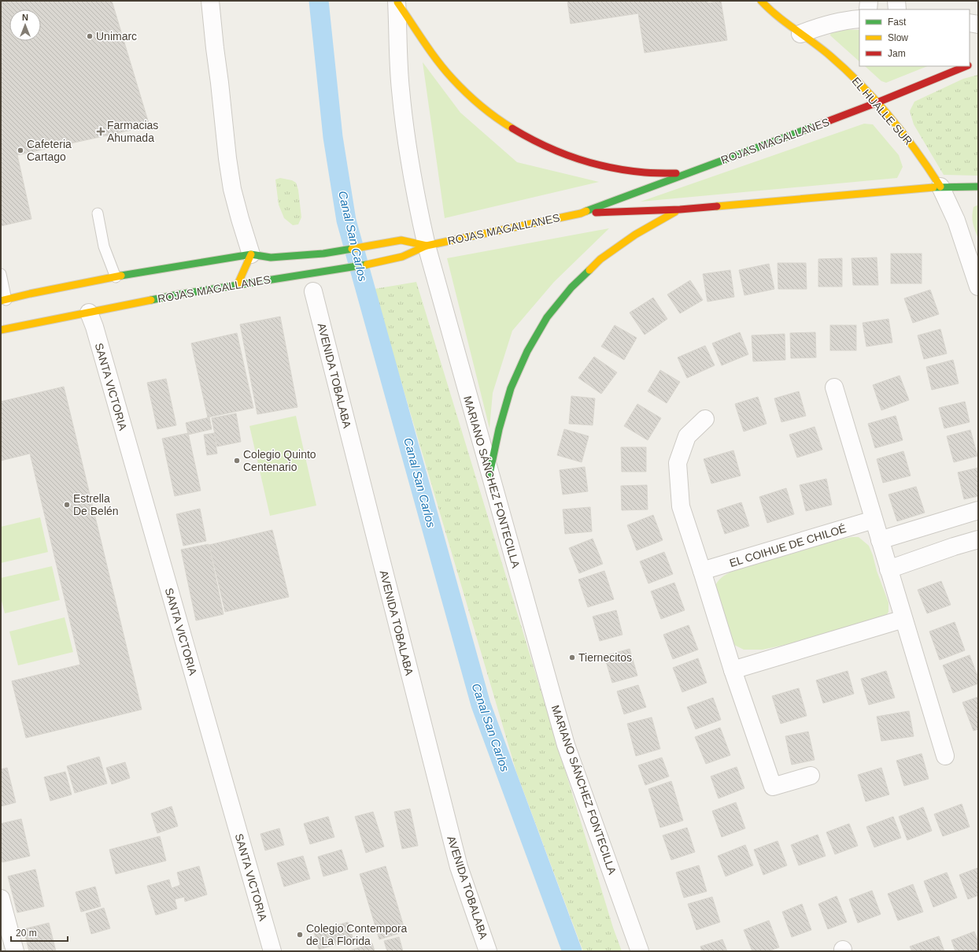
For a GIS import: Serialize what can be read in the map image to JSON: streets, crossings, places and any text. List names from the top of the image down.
{
  "streets": {
    "street": [
      "EL HUALLE SUR",
      "ROJAS MAGALLANES",
      "AVENIDA TOBALABA",
      "SANTA VICTORIA",
      "MARIANO SÁNCHEZ FONTECILLA",
      "EL COIHUE DE CHILOÉ"
    ]
  },
  "crossings": [
    ["EL HUALLE SUR", "ROJAS MAGALLANES"],
    ["ROJAS MAGALLANES", "SANTA VICTORIA"],
    ["ROJAS MAGALLANES", "MARIANO SÁNCHEZ FONTECILLA"]
  ],
  "water": ["Canal San Carlos"],
  "places": {
    "other": [
      "Unimarc",
      "Cafeteria Cartago",
      "Colegio Quinto Centenario",
      "Estrella De Belén",
      "Tiernecitos",
      "Colegio Contempora de La Florida"
    ],
    "health": ["Farmacias Ahumada"]
  },
  "legend": ["Fast", "Slow", "Jam"],
  "scale_bar": "20 m",
  "north": "top"
}
